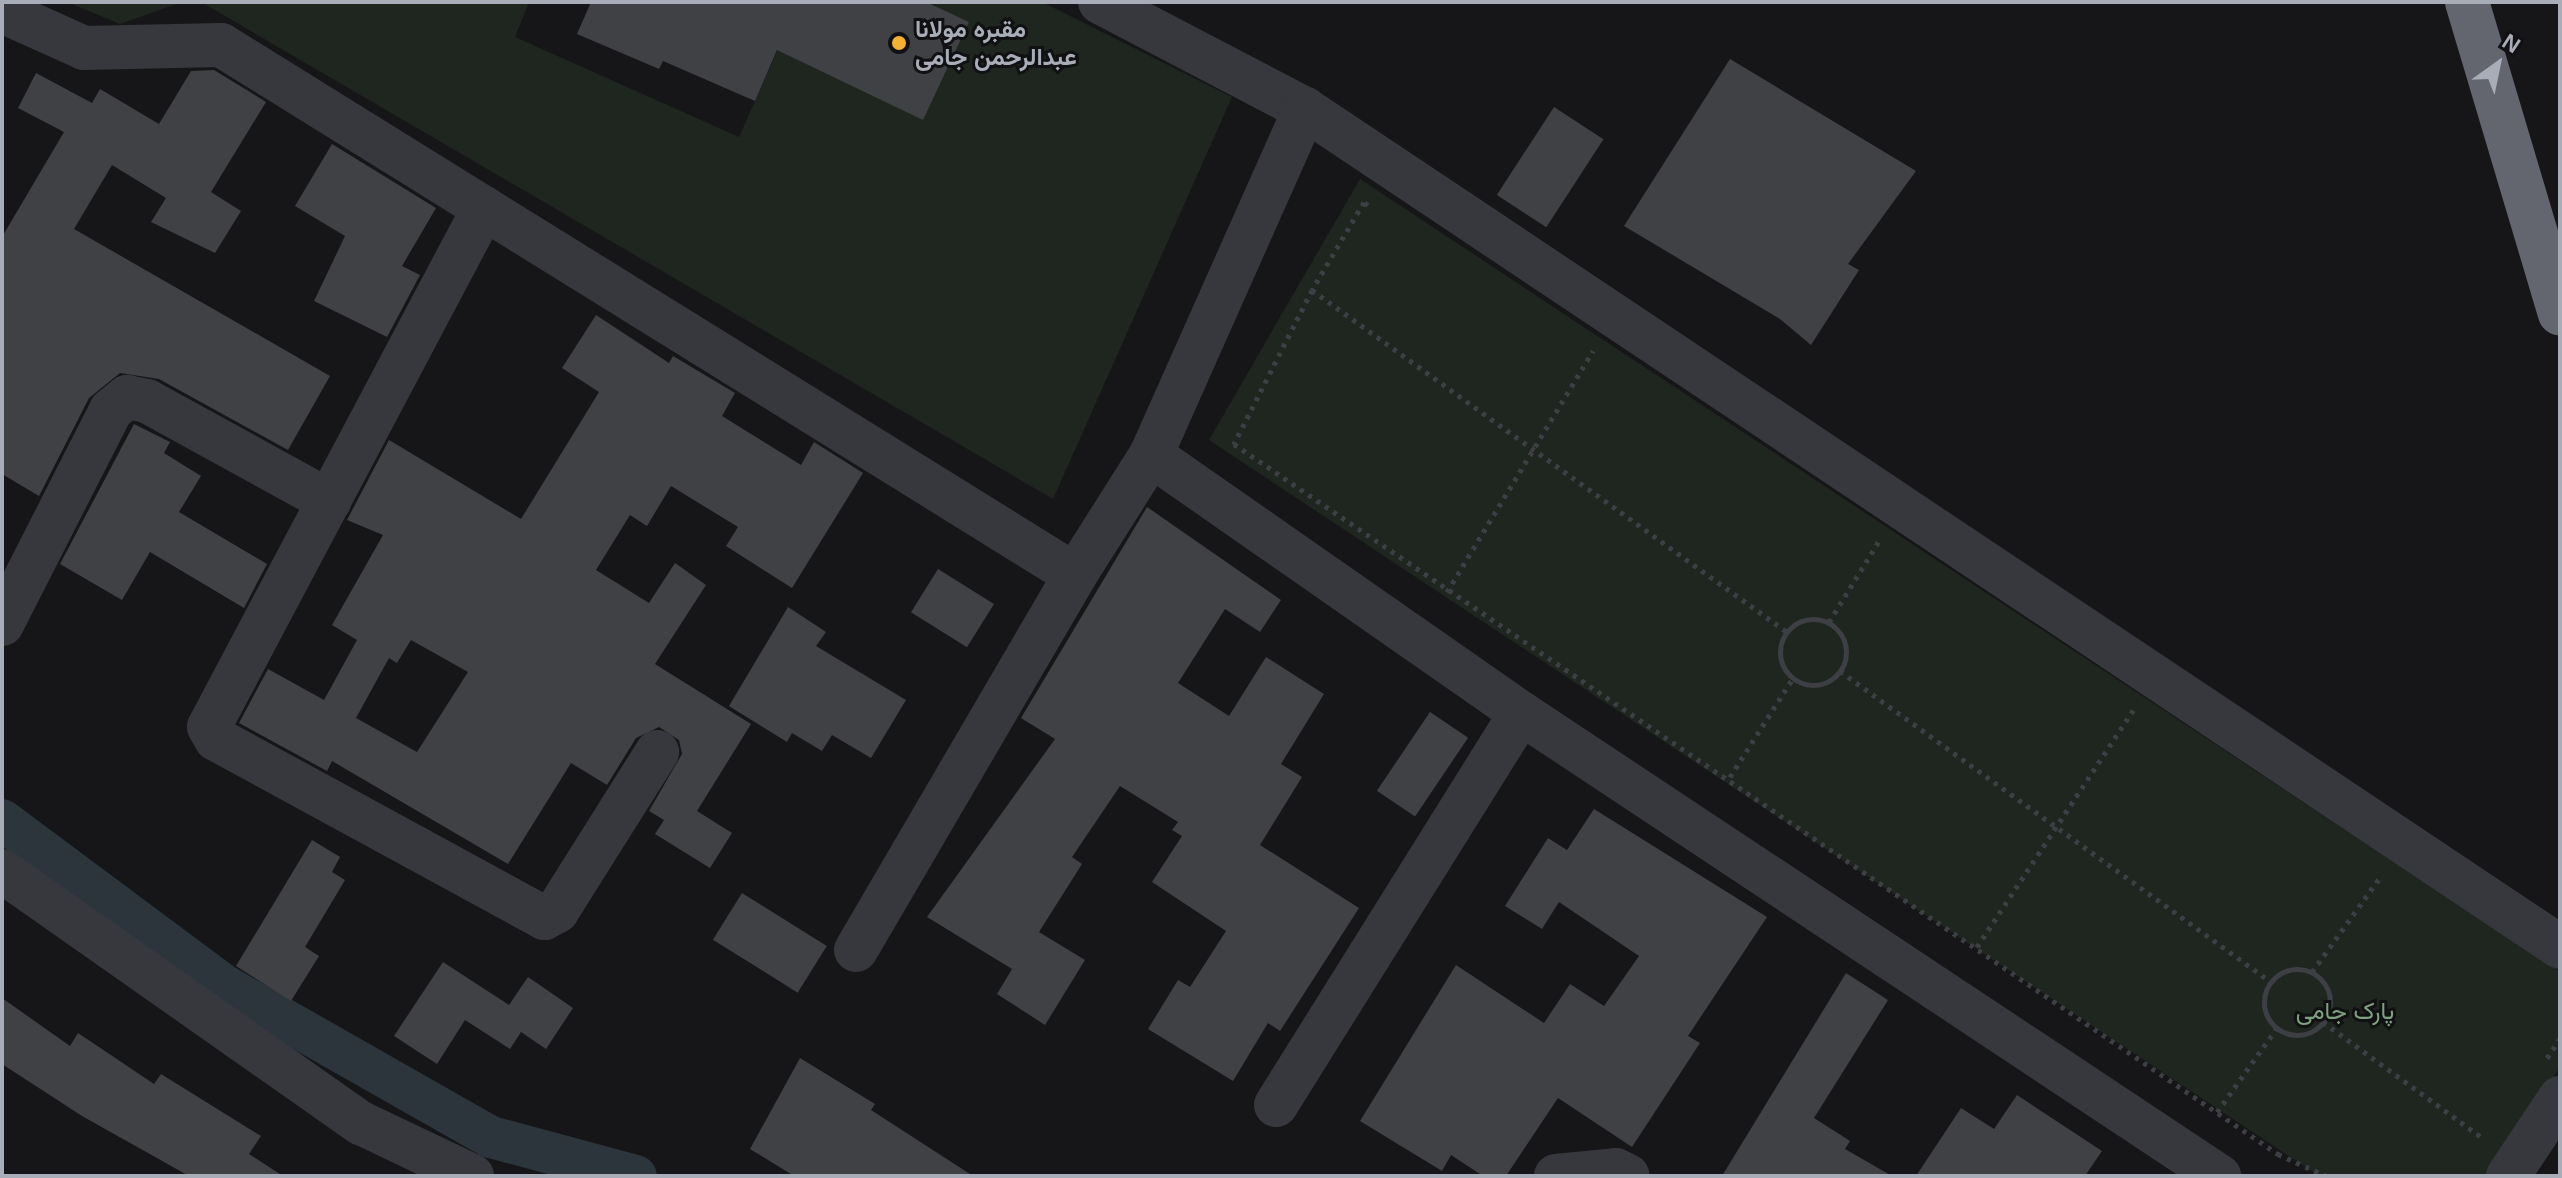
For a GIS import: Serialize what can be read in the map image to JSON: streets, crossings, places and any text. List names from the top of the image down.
{
  "parks": ["پارک جامی"],
  "places": ["مقبره مولانا عبدالرحمن جامی"],
  "north": "top right"
}
